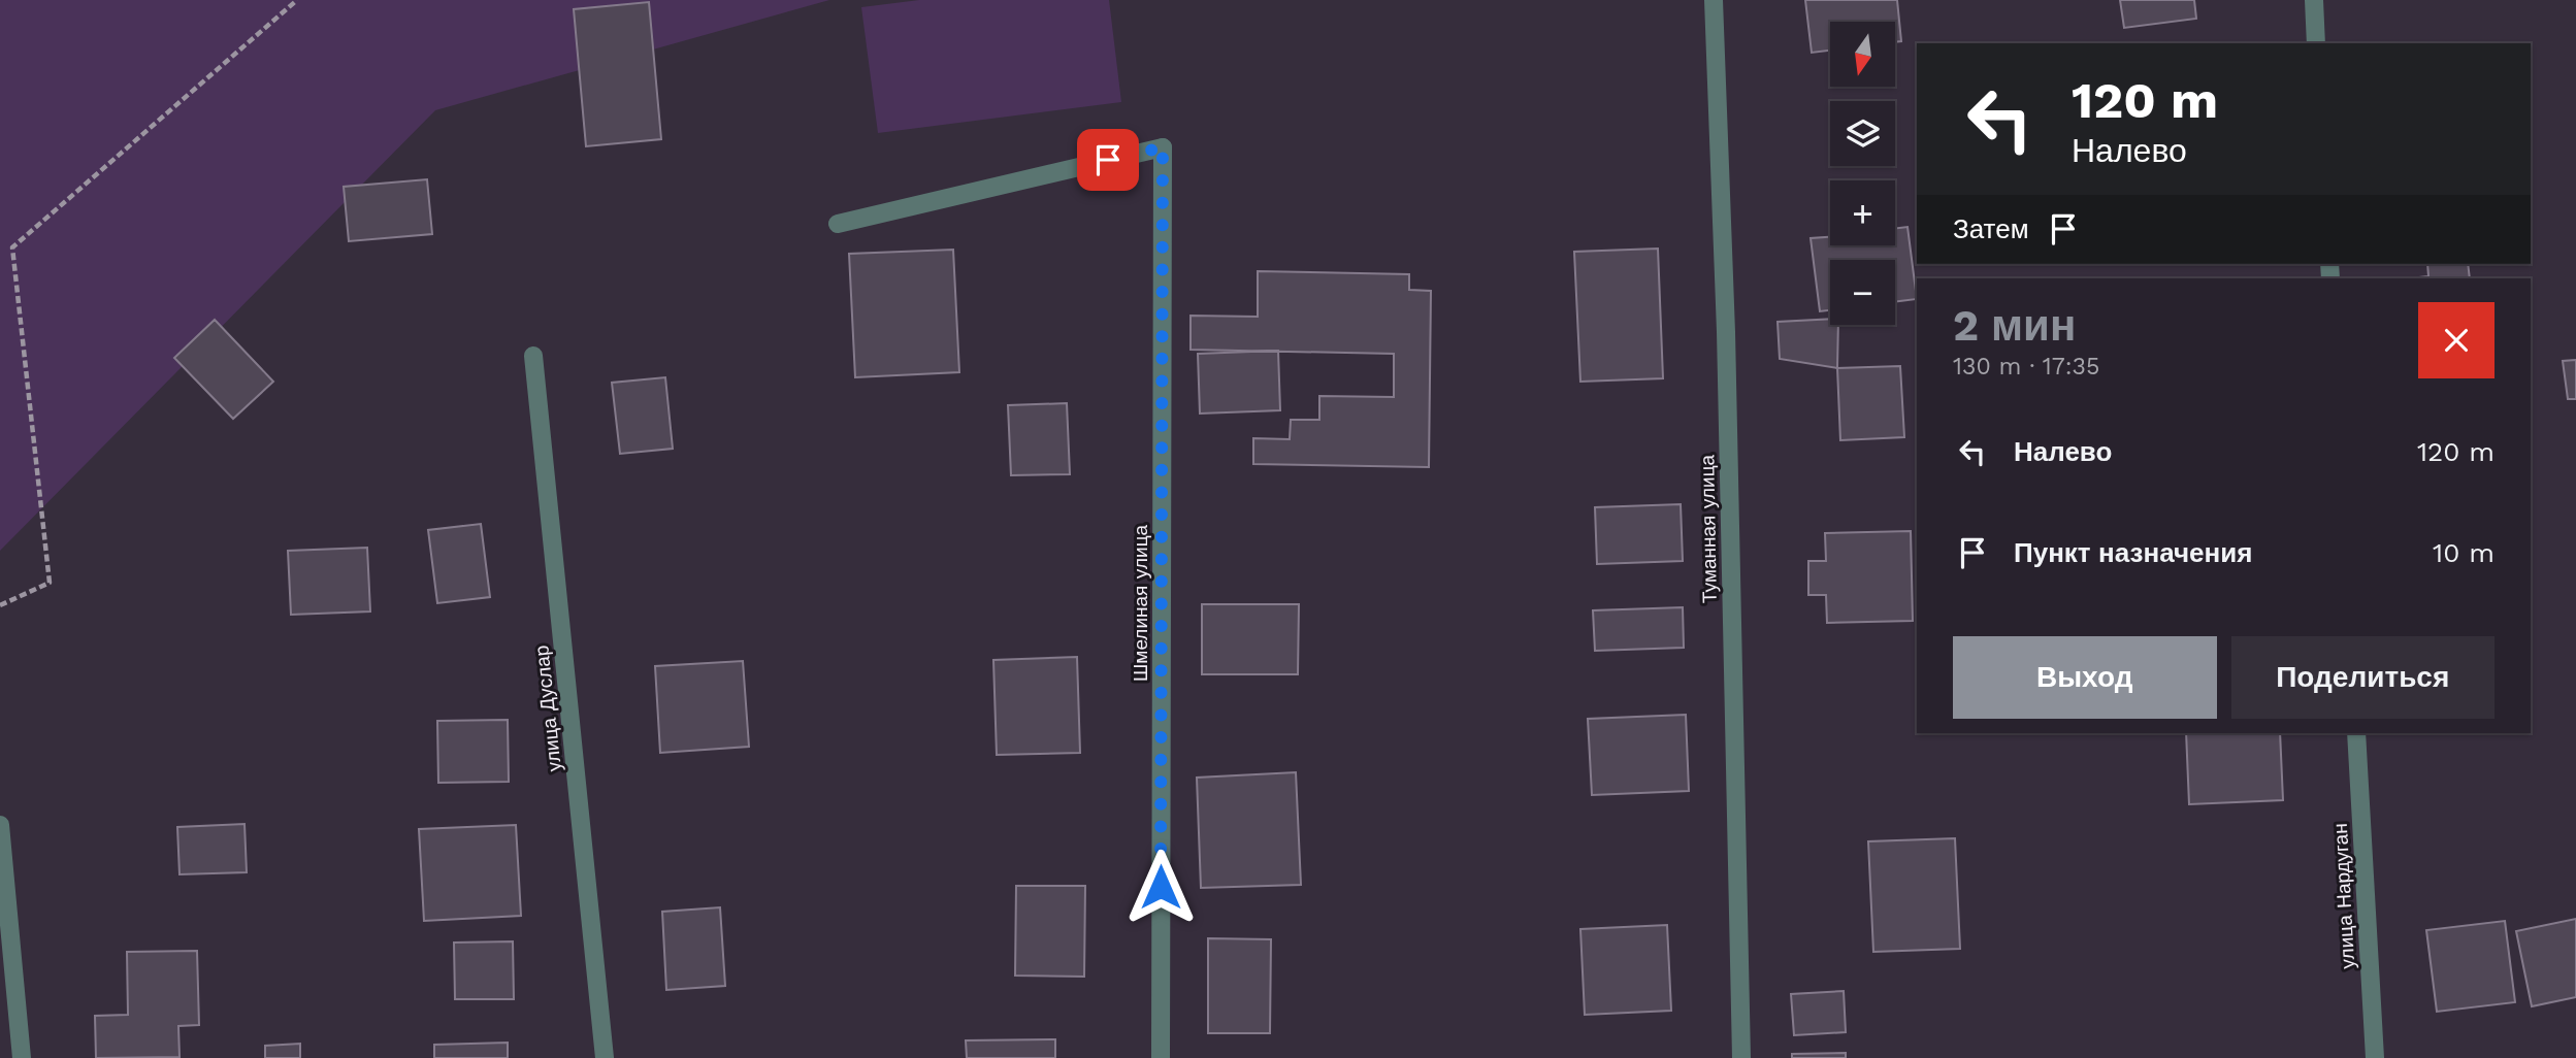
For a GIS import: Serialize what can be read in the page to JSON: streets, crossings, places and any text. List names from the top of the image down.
{
  "streets": {
    "street": [
      "Туманная улица",
      "Шмелиная улица",
      "улица Дуслар",
      "улица Нардуган"
    ]
  },
  "north": "bottom",
  "page": {
    "map_buttons": ["+", "−"],
    "turn": ["120 m", "Налево"],
    "then": "Затем",
    "heading": ["2 мин", "130 m · 17:35"],
    "list": [
      {
        "name": "Налево",
        "value": "120 m"
      },
      {
        "name": "Пункт назначения",
        "value": "10 m"
      }
    ],
    "buttons": ["Выход", "Поделиться"]
  }
}
